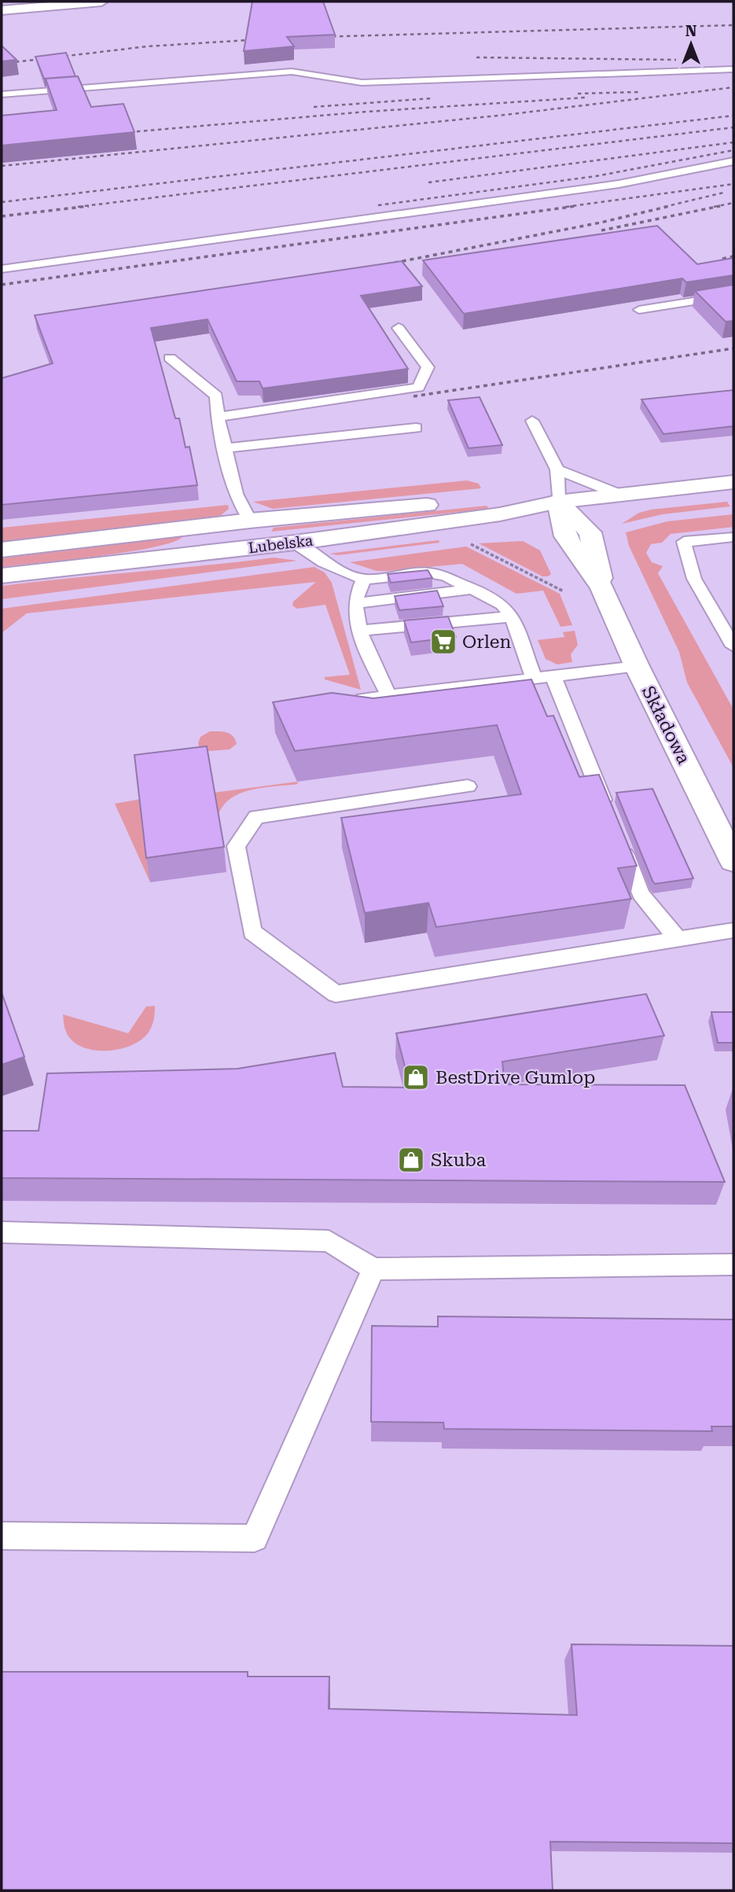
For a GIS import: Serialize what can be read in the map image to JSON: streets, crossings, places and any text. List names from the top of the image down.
{
  "streets": {
    "street": ["Lubelska", "Składowa"]
  },
  "crossings": [
    ["Lubelska", "Składowa"]
  ],
  "places": {
    "supermarket": ["Orlen"],
    "shop": ["BestDrive Gumlop", "Skuba"]
  },
  "north": "top"
}
